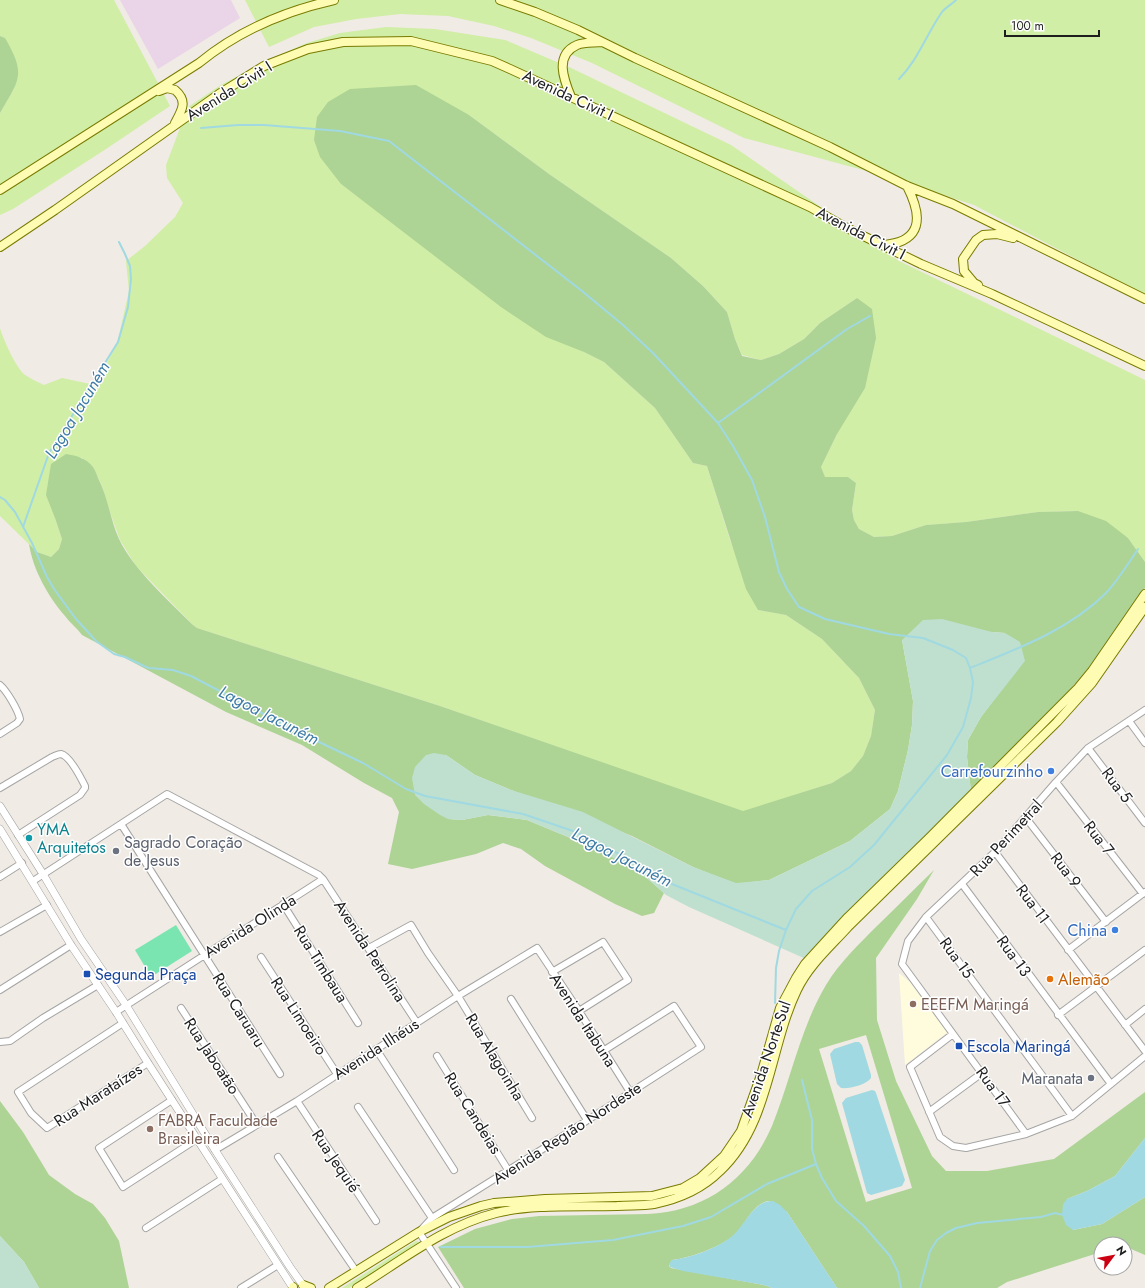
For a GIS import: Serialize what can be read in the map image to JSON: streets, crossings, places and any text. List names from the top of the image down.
{
  "streets": {
    "main road": ["Avenida Civit I", "Avenida Norte-Sul"],
    "street": [
      "Rua 5",
      "Rua Perimetral",
      "Rua 7",
      "Rua 9",
      "Rua 11",
      "Avenida Olinda",
      "Avenida Petrolina",
      "Rua 13",
      "Rua 15",
      "Rua Timbaua",
      "Rua Caruaru",
      "Rua Limoeiro",
      "Avenida Itabuna",
      "Avenida Ilhéus",
      "Rua Jaboatão",
      "Rua Alagoinha",
      "Rua 17",
      "Rua Marataízes",
      "Rua Candeias",
      "Avenida Região Nordeste",
      "Rua Jequié"
    ]
  },
  "crossings": [
    ["Rua 5", "Rua Perimetral"],
    ["Rua Perimetral", "Rua 7"],
    ["Rua Perimetral", "Rua 9"],
    ["Rua Perimetral", "Rua 11"],
    ["Rua Perimetral", "Rua 13"],
    ["Rua Perimetral", "Rua 15"],
    ["Rua Perimetral", "Rua 17"],
    ["Avenida Olinda", "Avenida Petrolina"],
    ["Avenida Olinda", "Rua Timbaua"],
    ["Avenida Olinda", "Rua Caruaru"],
    ["Avenida Petrolina", "Avenida Ilhéus"],
    ["Avenida Petrolina", "Rua Alagoinha"],
    ["Rua Limoeiro", "Avenida Ilhéus"],
    ["Avenida Itabuna", "Avenida Ilhéus"],
    ["Avenida Itabuna", "Avenida Região Nordeste"],
    ["Avenida Ilhéus", "Rua Jaboatão"],
    ["Avenida Ilhéus", "Rua Alagoinha"],
    ["Avenida Ilhéus", "Rua Jequié"],
    ["Avenida Norte-Sul", "Avenida Região Nordeste"],
    ["Rua Candeias", "Avenida Região Nordeste"]
  ],
  "water": ["Lagoa Jacuném"],
  "places": {
    "other": [
      "Carrefourzinho",
      "YMA Arquitetos",
      "Sagrado Coração de Jesus",
      "China",
      "Alemão",
      "EEEFM Maringá",
      "Maranata",
      "FABRA Faculdade Brasileira"
    ],
    "transit": ["Segunda Praça", "Escola Maringá"]
  },
  "scale_bar": "100 m",
  "north": "top right"
}
